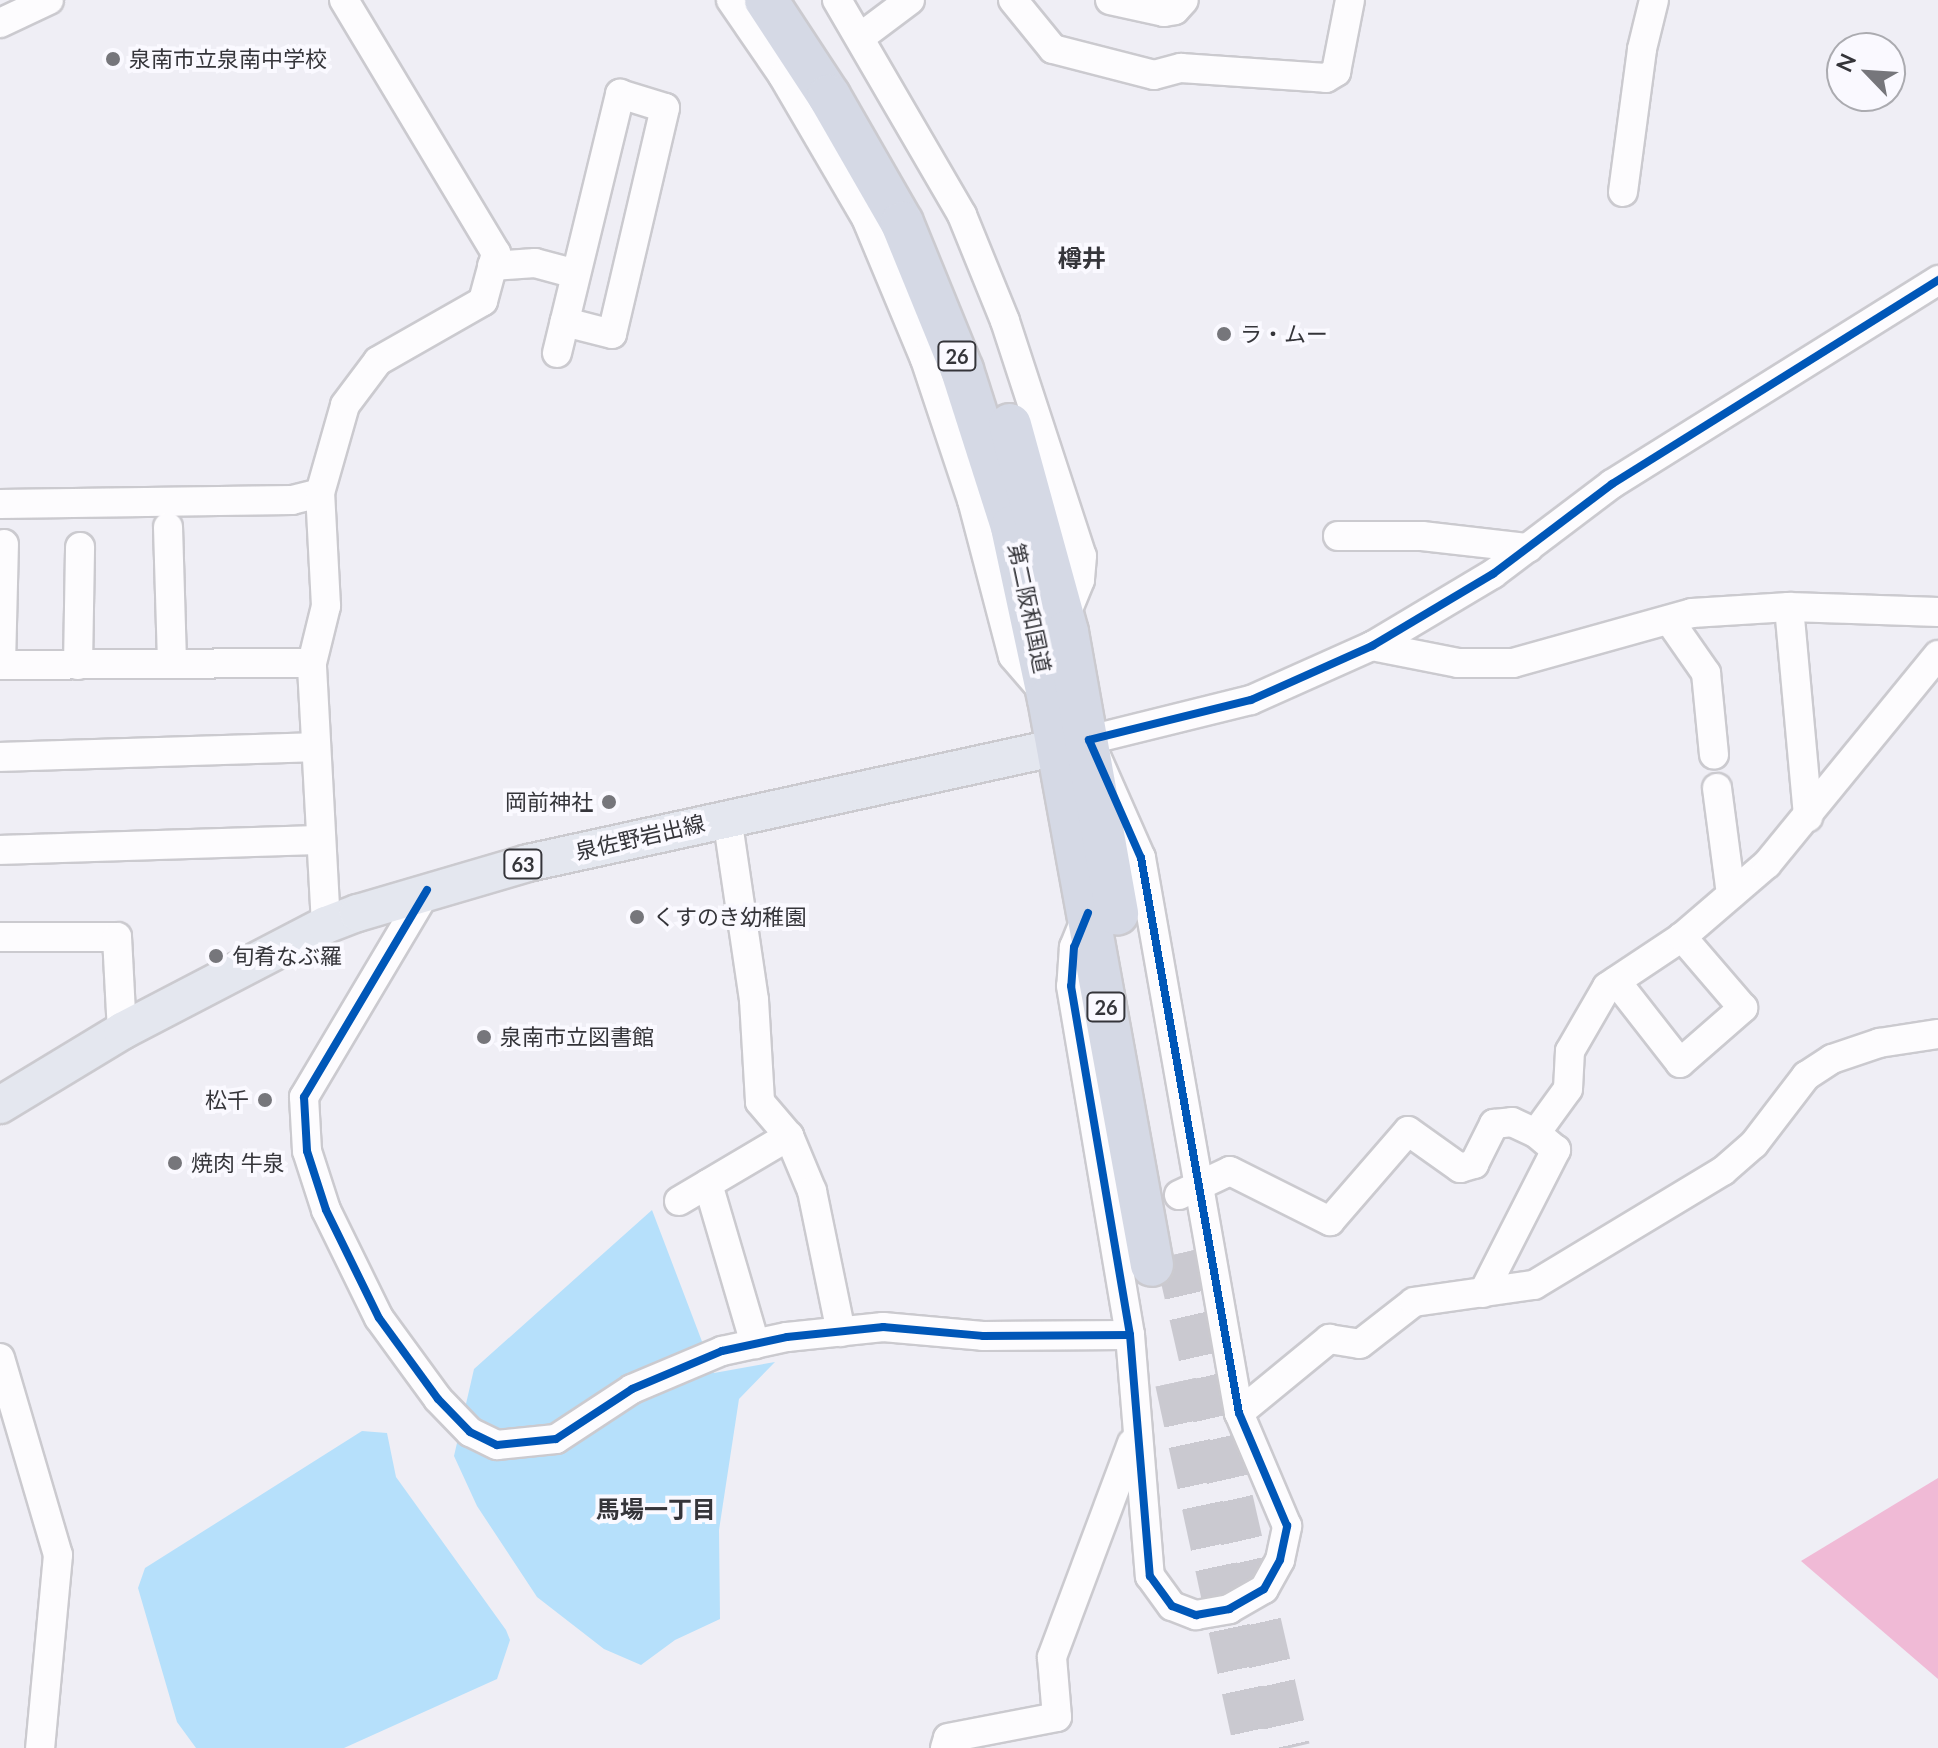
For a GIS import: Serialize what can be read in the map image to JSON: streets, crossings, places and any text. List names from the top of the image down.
{
  "streets": {
    "highway": ["26", "第二阪和国道"],
    "main road": ["泉佐野岩出線", "63"]
  },
  "crossings": [
    ["第二阪和国道", "泉佐野岩出線"]
  ],
  "districts": ["樽井", "馬場一丁目"],
  "places": [
    "泉南市立泉南中学校",
    "ラ・ムー",
    "岡前神社",
    "くすのき幼稚園",
    "旬肴なぶ羅",
    "泉南市立図書館",
    "松千",
    "焼肉 牛泉"
  ],
  "north": "top left"
}
